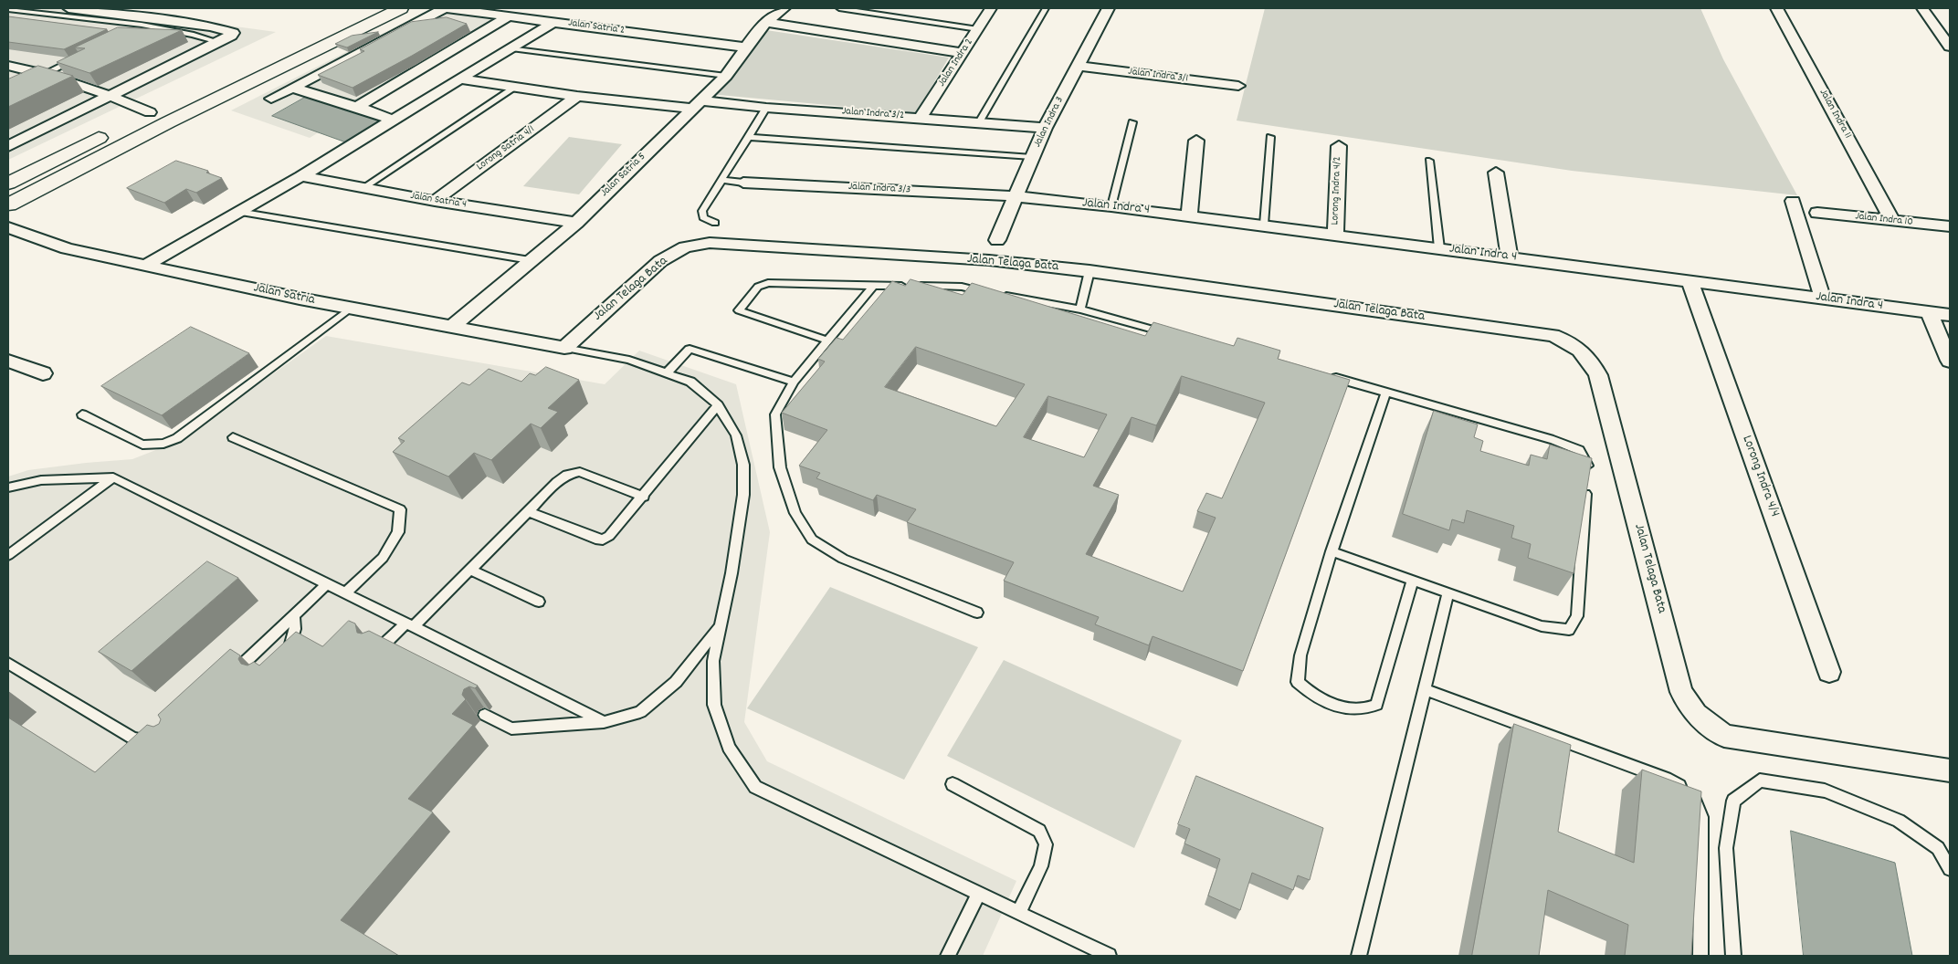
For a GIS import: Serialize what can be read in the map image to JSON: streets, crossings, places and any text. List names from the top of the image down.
{
  "streets": {
    "street": [
      "Jalan Satria 2",
      "Jalan Indra 2",
      "Jalan Indra 3/1",
      "Jalan Indra 3/2",
      "Jalan Indra 11",
      "Jalan Indra 3",
      "Lorong Satria 4/1",
      "Jalan Satria 5",
      "Jalan Indra 3/3",
      "Lorong Indra 4/2",
      "Jalan Satria 4",
      "Jalan Indra 4",
      "Jalan Indra 10",
      "Jalan Telaga Bata",
      "Jalan Satria",
      "Lorong Indra 4/4"
    ]
  },
  "crossings": [
    ["Jalan Satria 2", "Jalan Satria 5"],
    ["Jalan Indra 2", "Jalan Indra 3/2"],
    ["Jalan Indra 3/1", "Jalan Indra 3"],
    ["Jalan Indra 3/2", "Jalan Indra 3"],
    ["Jalan Indra 3/2", "Lorong Satria 4/1"],
    ["Jalan Indra 3/2", "Jalan Satria 5"],
    ["Jalan Indra 11", "Jalan Indra 10"],
    ["Jalan Indra 3", "Jalan Indra 3/3"],
    ["Jalan Indra 3", "Jalan Indra 4"],
    ["Lorong Satria 4/1", "Jalan Satria 4"],
    ["Jalan Satria 5", "Jalan Satria 4"],
    ["Jalan Satria 5", "Jalan Satria"],
    ["Jalan Indra 3/3", "Jalan Indra 4"],
    ["Lorong Indra 4/2", "Jalan Indra 4"],
    ["Jalan Indra 4", "Lorong Indra 4/4"],
    ["Jalan Telaga Bata", "Jalan Satria"]
  ]
}
